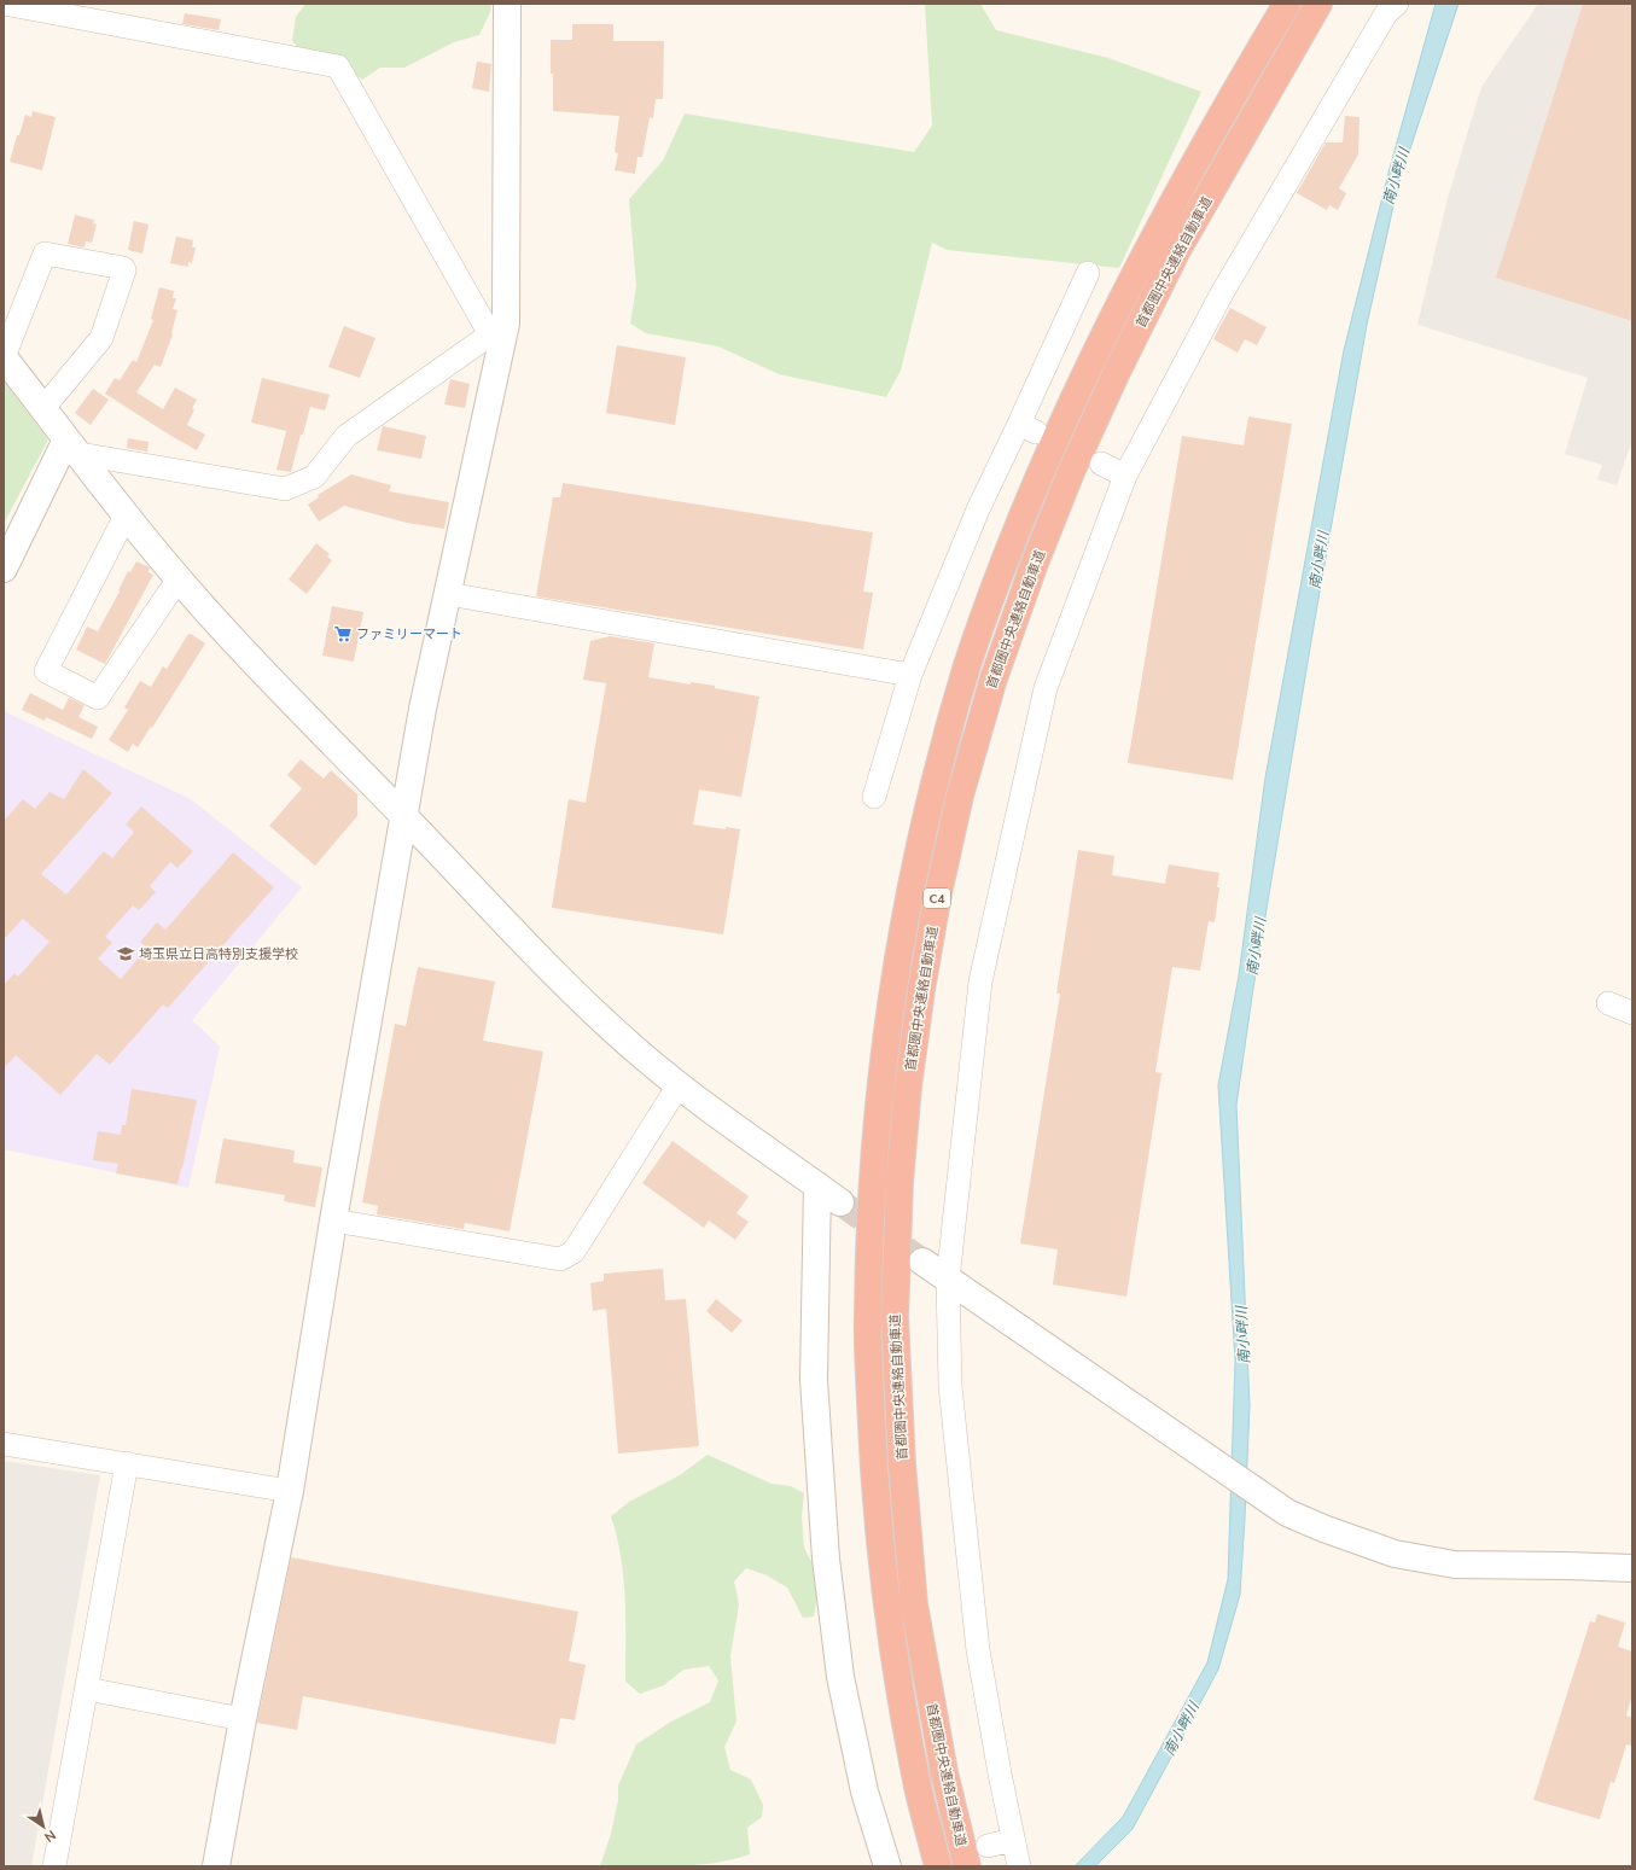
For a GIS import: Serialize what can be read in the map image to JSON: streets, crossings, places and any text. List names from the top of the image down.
{
  "streets": {
    "highway": ["首都圏中央連絡自動車道", "C4"]
  },
  "water": ["南小畔川"],
  "places": {
    "supermarket": ["ファミリーマート"],
    "school or university": ["埼玉県立日高特別支援学校"]
  },
  "north": "bottom right"
}
